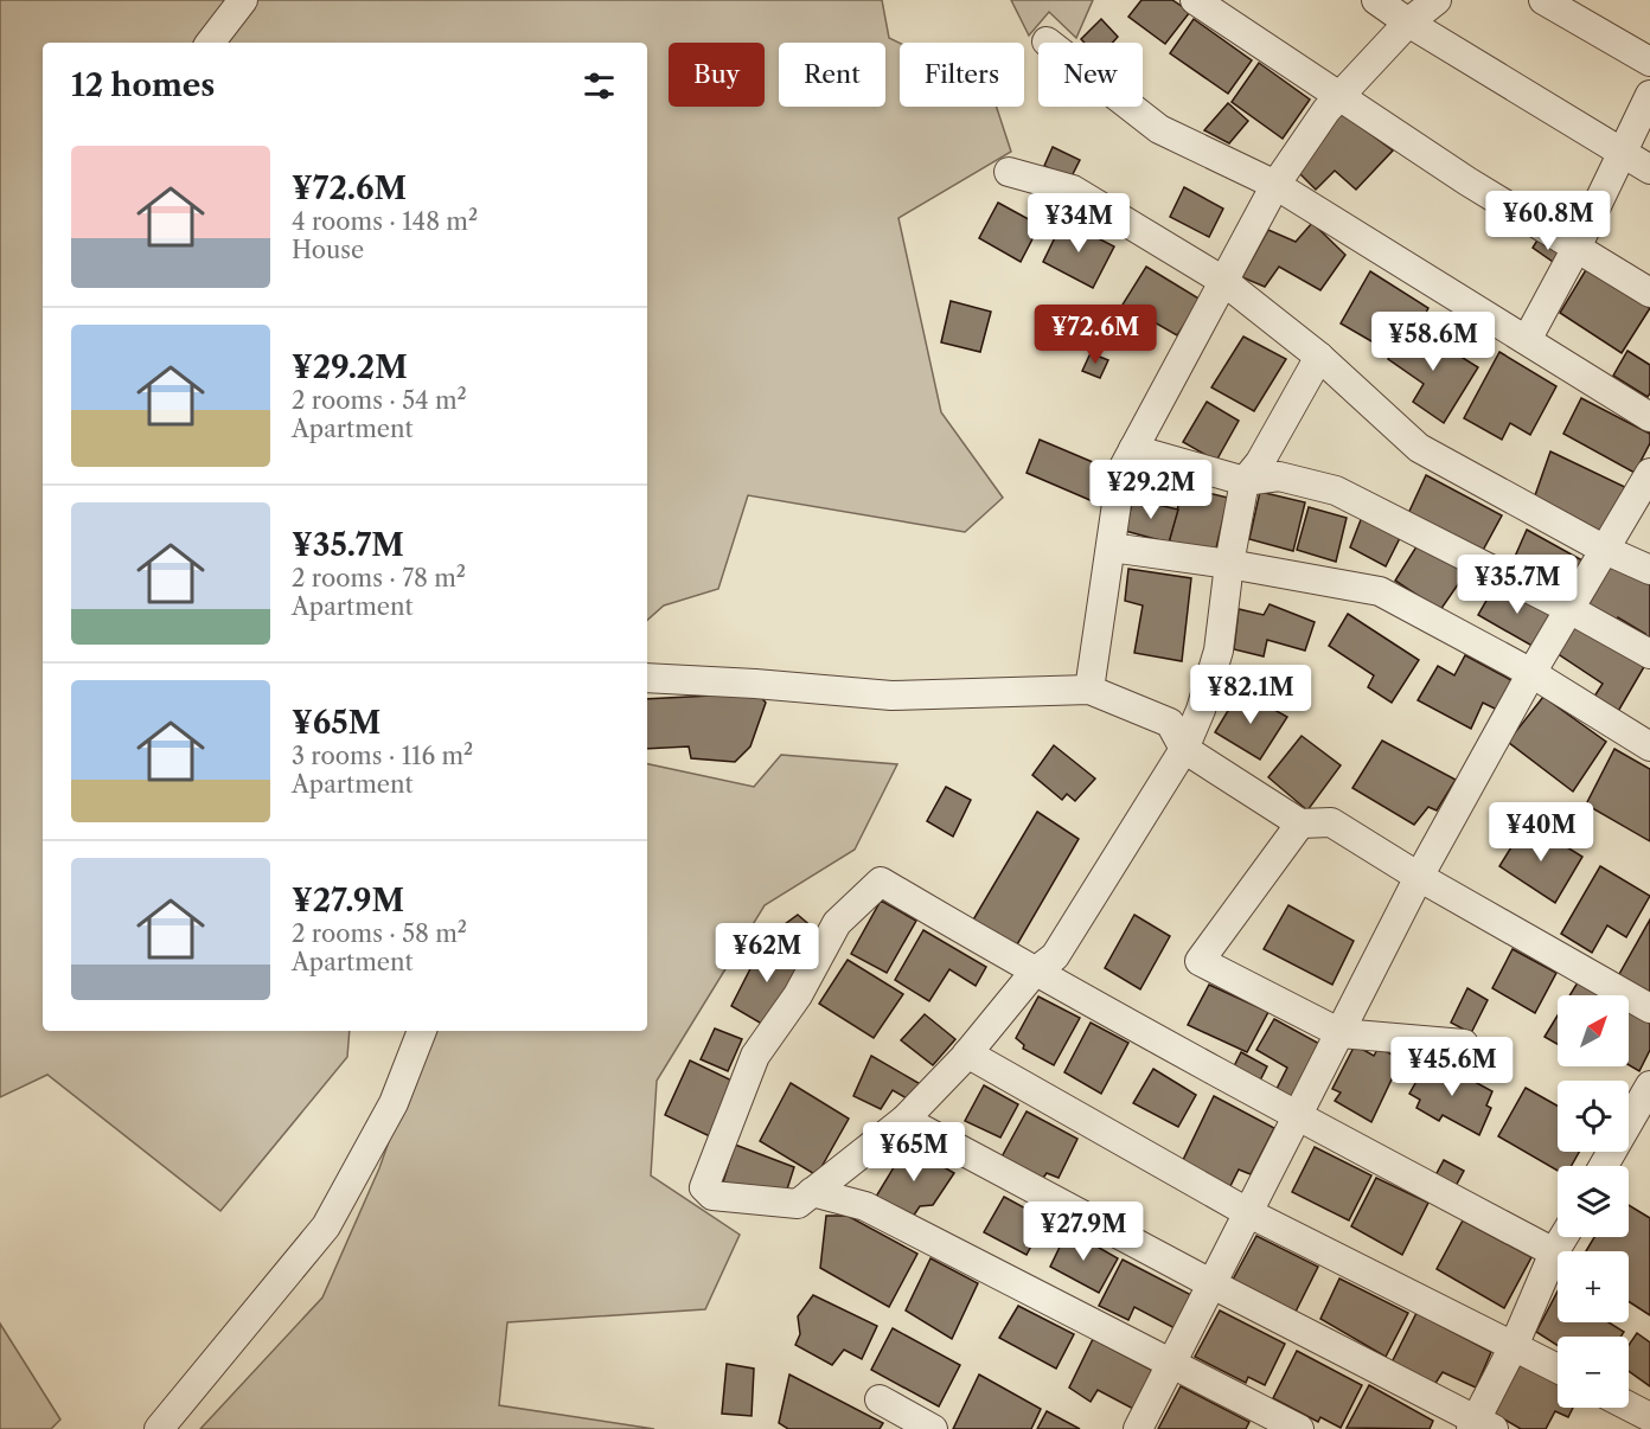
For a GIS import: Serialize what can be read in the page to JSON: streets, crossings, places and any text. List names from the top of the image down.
{
  "north": "top right",
  "page": {
    "chip": [
      "Buy",
      "Rent",
      "Filters",
      "New"
    ],
    "heading": "12 homes",
    "list": [
      {
        "name": "¥72.6M",
        "note": "4 rooms · 148 m² · House"
      },
      {
        "name": "¥29.2M",
        "note": "2 rooms · 54 m² · Apartment"
      },
      {
        "name": "¥35.7M",
        "note": "2 rooms · 78 m² · Apartment"
      },
      {
        "name": "¥65M",
        "note": "3 rooms · 116 m² · Apartment"
      },
      {
        "name": "¥27.9M",
        "note": "2 rooms · 58 m² · Apartment"
      }
    ],
    "price": [
      "¥60.8M",
      "¥34M",
      "¥72.6M",
      "¥58.6M",
      "¥29.2M",
      "¥35.7M",
      "¥82.1M",
      "¥40M",
      "¥62M",
      "¥45.6M",
      "¥65M",
      "¥27.9M"
    ],
    "map_buttons": ["+", "−"]
  }
}
